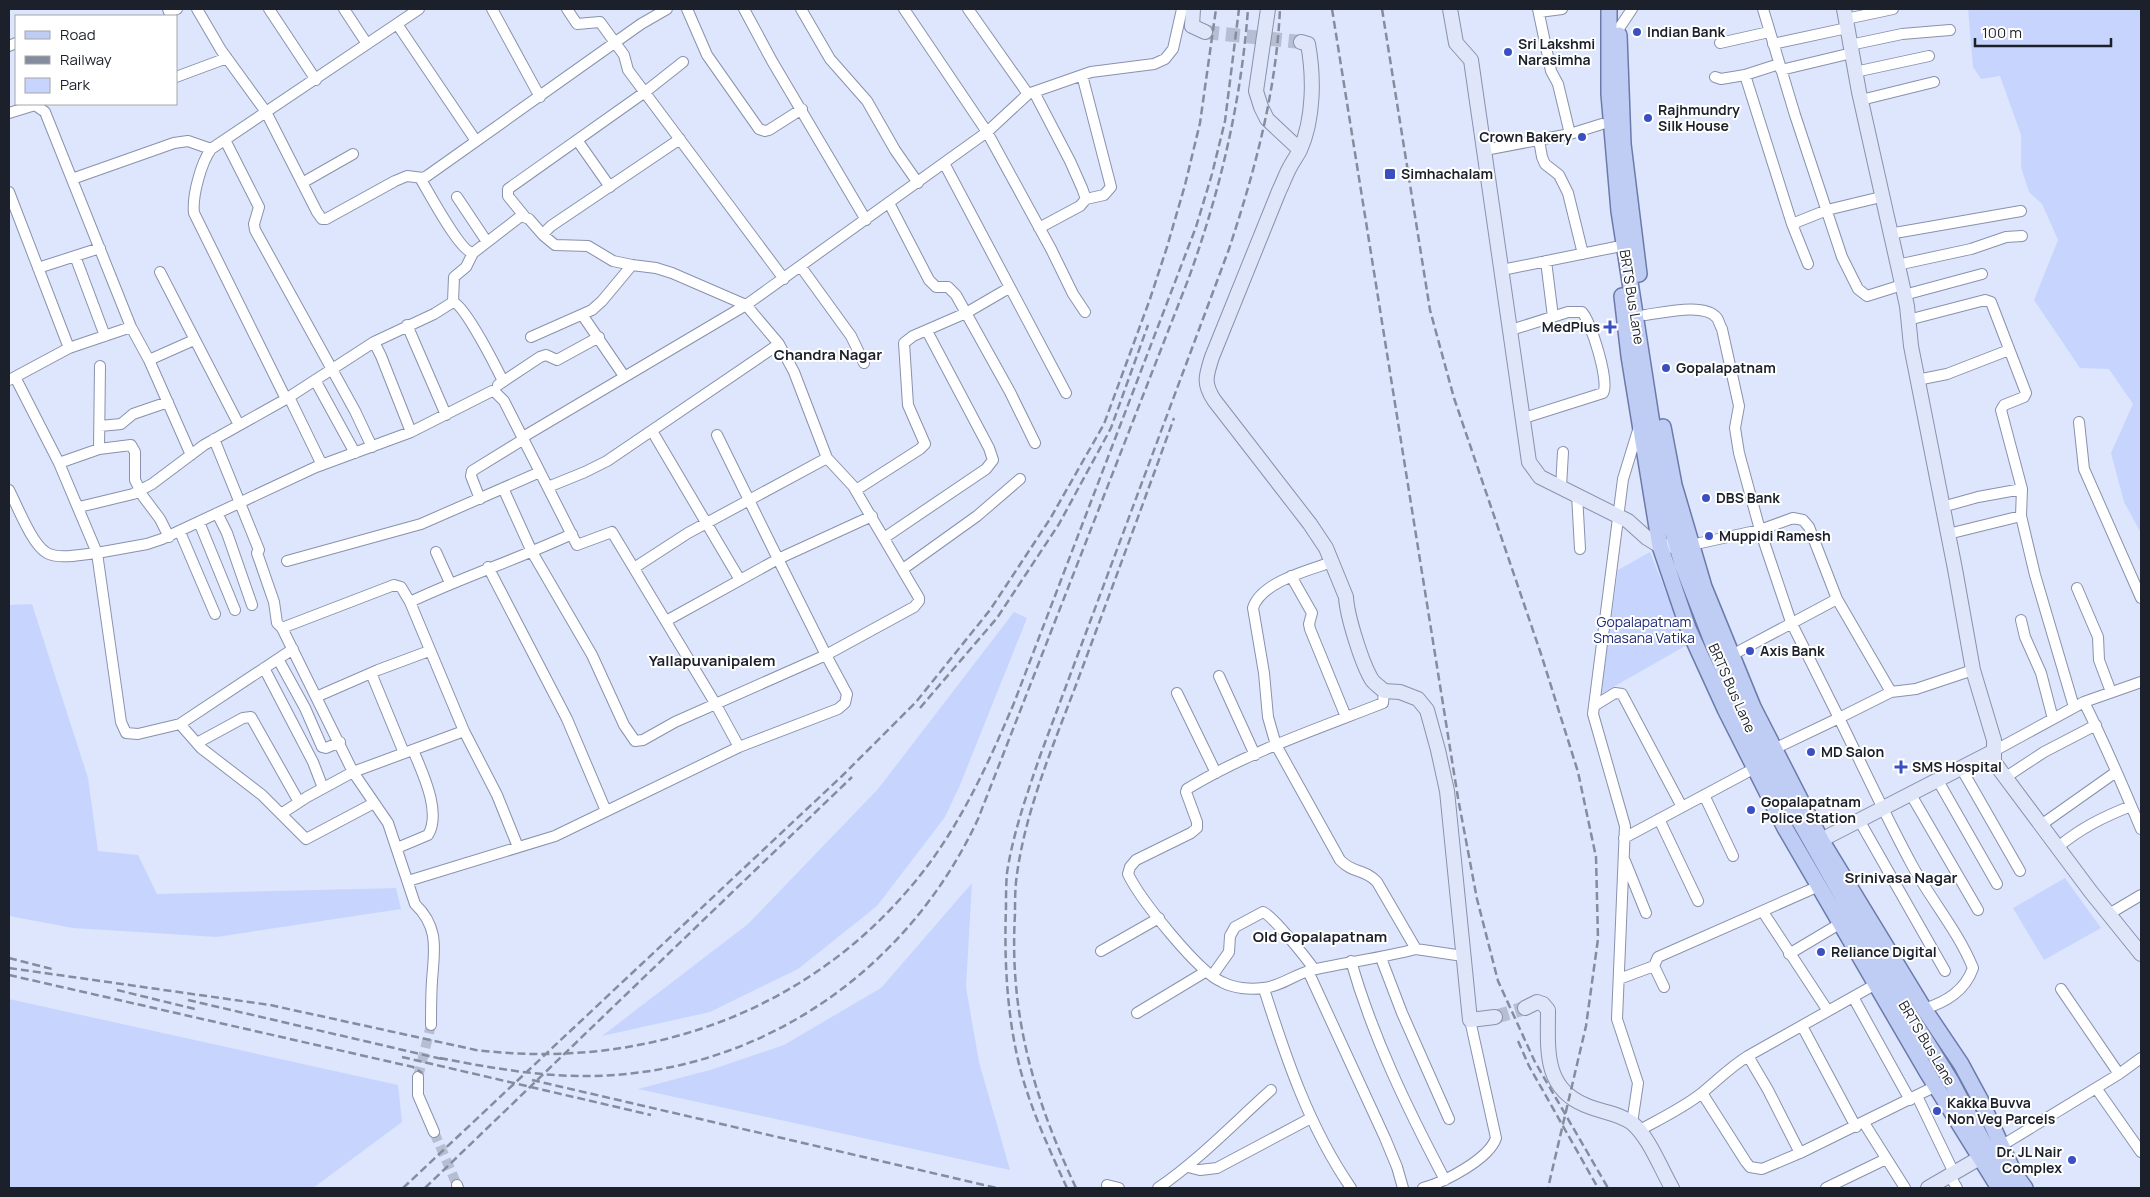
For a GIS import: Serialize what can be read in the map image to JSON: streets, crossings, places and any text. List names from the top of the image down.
{
  "streets": {
    "main road": ["BRTS Bus Lane"]
  },
  "districts": [
    "Chandra Nagar",
    "Yallapuvanipalem",
    "Srinivasa Nagar",
    "Old Gopalapatnam"
  ],
  "parks": ["Gopalapatnam Smasana Vatika"],
  "places": {
    "other": [
      "Indian Bank",
      "Sri Lakshmi Narasimha",
      "Rajhmundry Silk House",
      "Crown Bakery",
      "Gopalapatnam",
      "DBS Bank",
      "Muppidi Ramesh",
      "Axis Bank",
      "MD Salon",
      "Gopalapatnam Police Station",
      "Reliance Digital",
      "Kakka Buvva Non Veg Parcels",
      "Dr. JL Nair Complex"
    ],
    "transit": ["Simhachalam"],
    "health": ["MedPlus", "SMS Hospital"]
  },
  "legend": ["Road", "Railway", "Park"],
  "scale_bar": "100 m"
}
